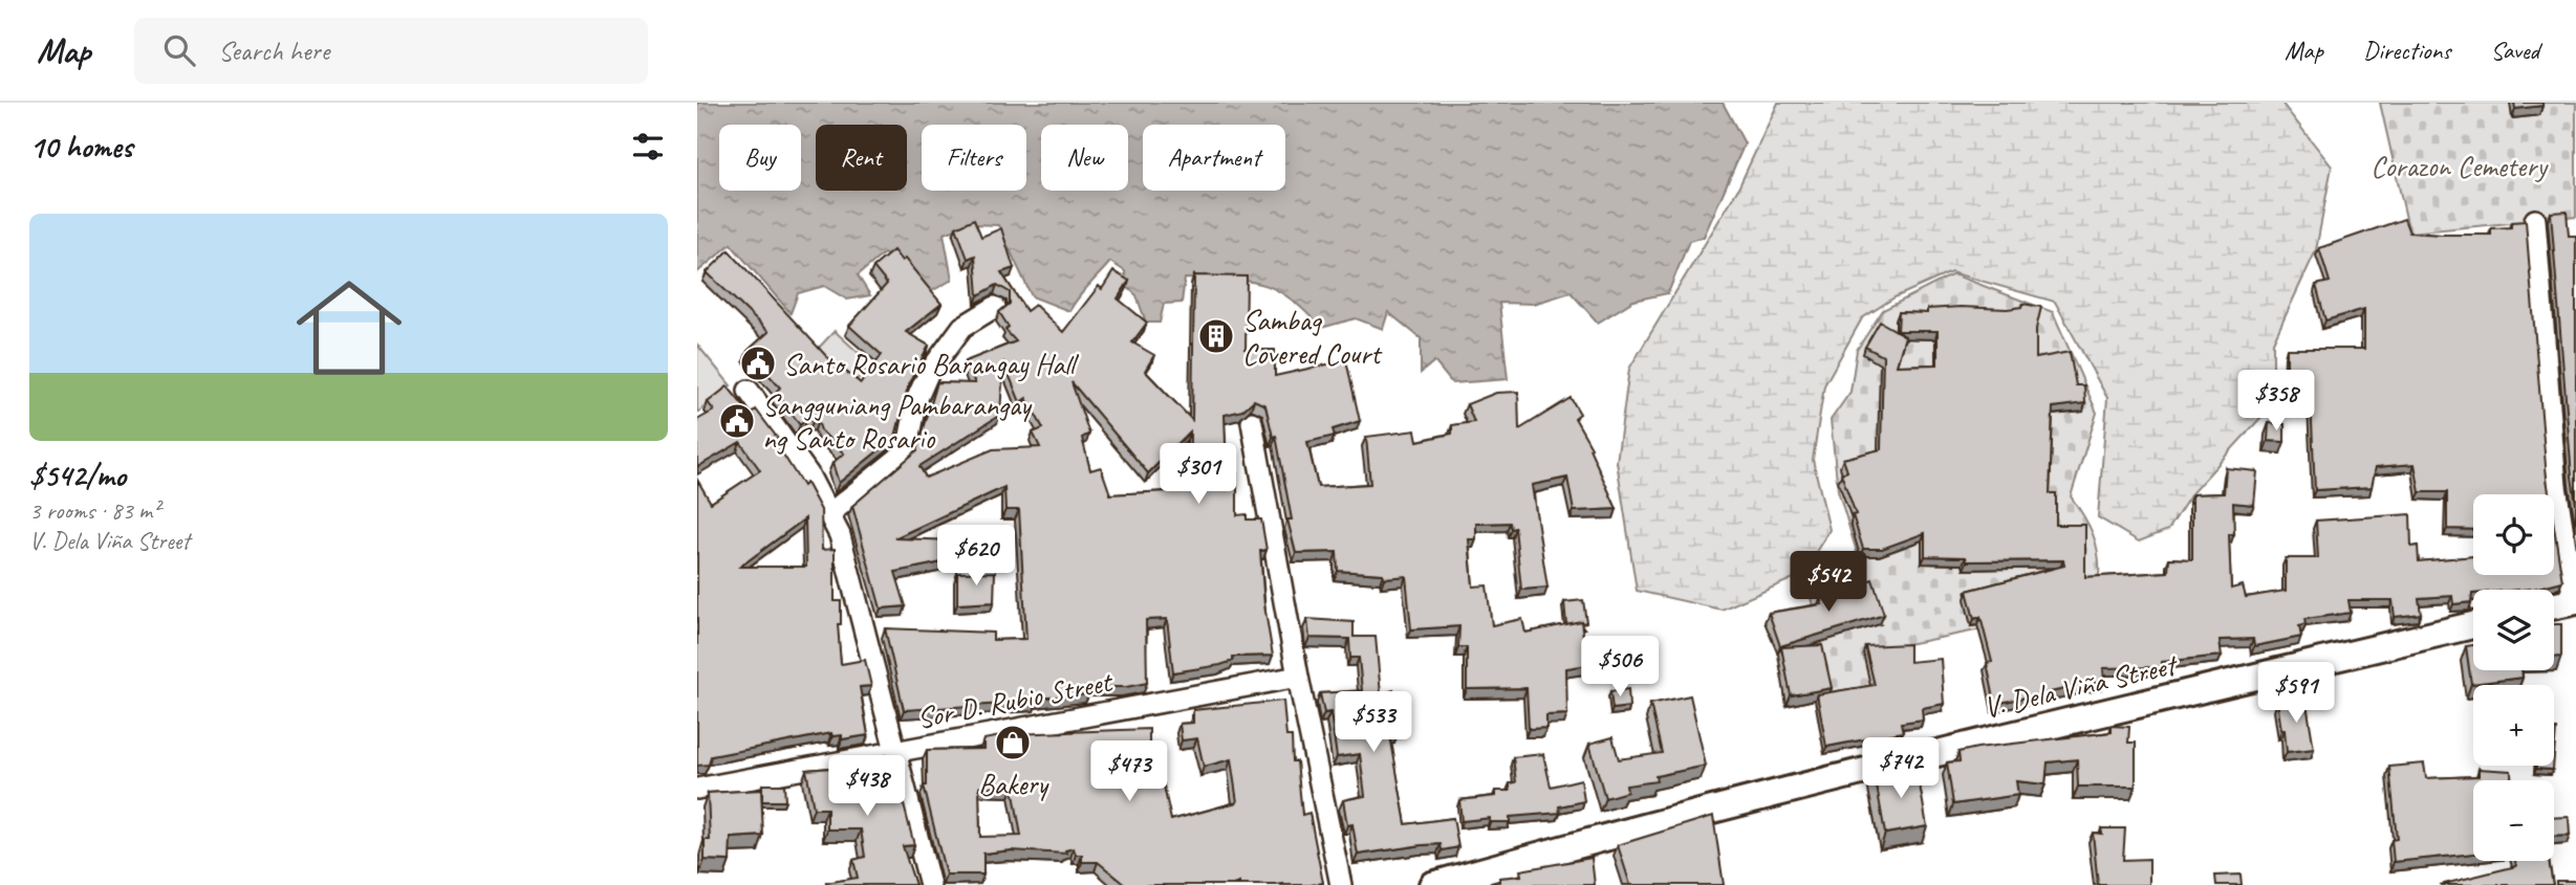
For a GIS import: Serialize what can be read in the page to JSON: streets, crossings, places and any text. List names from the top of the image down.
{
  "streets": {
    "main road": ["V. Dela Viña Street"],
    "street": ["Sor D. Rubio Street"]
  },
  "parks": ["Corazon Cemetery"],
  "places": {
    "building": ["Sambag Covered Court"],
    "public building": ["Santo Rosario Barangay Hall", "Sangguniang Pambarangay ng Santo Rosario"],
    "shop": ["Bakery"]
  },
  "page": {
    "header": "Map",
    "search": "Search here",
    "nav": ["Map", "Directions", "Saved"],
    "heading": "10 homes",
    "chip": [
      "Buy",
      "Rent",
      "Filters",
      "New",
      "Apartment"
    ],
    "list": [
      {
        "name": "$542/mo",
        "note": "3 rooms · 83 m² · V. Dela Viña Street"
      }
    ],
    "price": [
      "$358",
      "$301",
      "$620",
      "$542",
      "$506",
      "$591",
      "$533",
      "$742",
      "$473",
      "$438"
    ],
    "map_buttons": ["+", "−"]
  }
}
